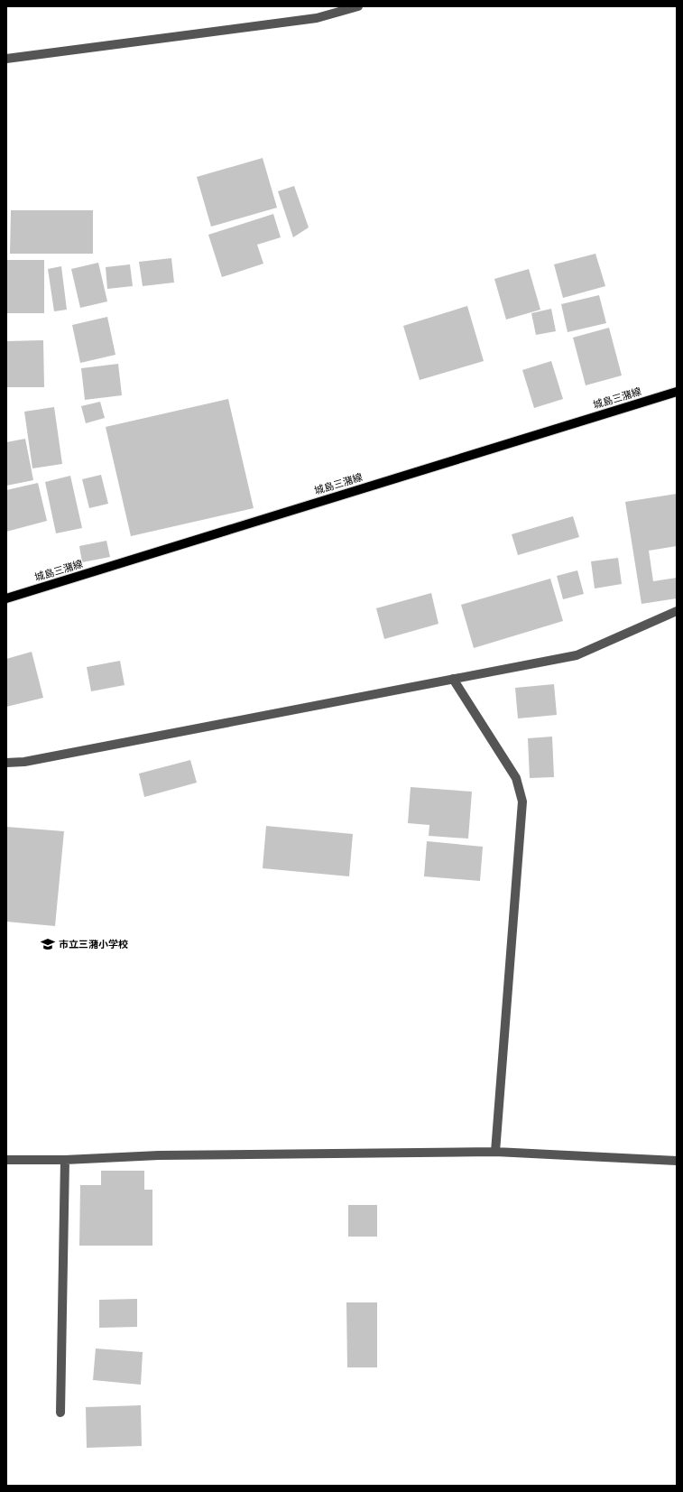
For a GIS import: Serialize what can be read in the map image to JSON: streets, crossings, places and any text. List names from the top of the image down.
{
  "streets": {
    "main road": ["城島三潴線"]
  },
  "places": {
    "school or university": ["市立三潴小学校"]
  }
}
